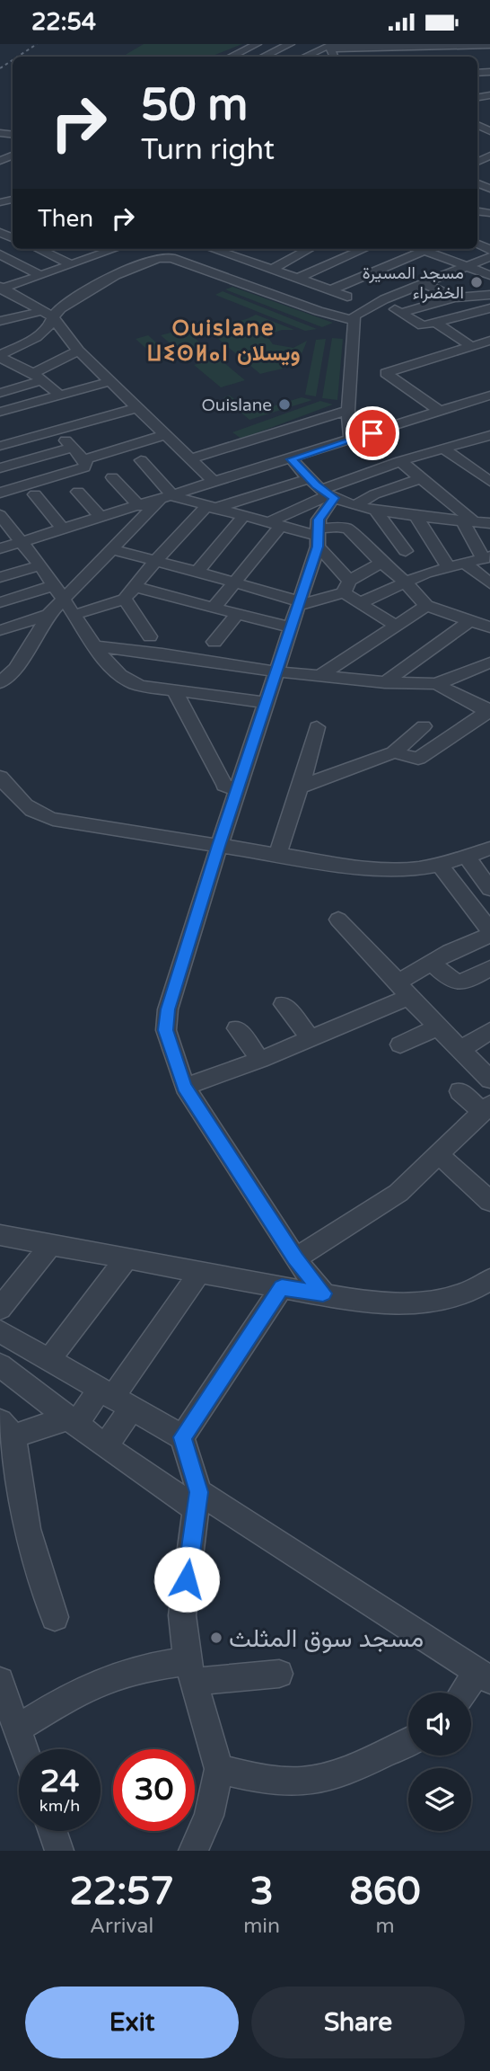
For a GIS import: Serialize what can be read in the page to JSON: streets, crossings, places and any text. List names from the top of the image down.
{
  "districts": ["Ouislane ⵡⵉⵙⵍⴰⵏ ويسلان"],
  "places": ["مسجد المسيرة الخضراء", "Ouislane", "مسجد سوق المثلث"],
  "page": {
    "status": "22:54",
    "turn": ["50 m", "Turn right"],
    "then": "Then",
    "speed": "24 km/h",
    "limit": "30",
    "eta": [
      "22:57",
      "Arrival",
      "3",
      "min",
      "860",
      "m"
    ],
    "buttons": ["Exit", "Share"]
  }
}
